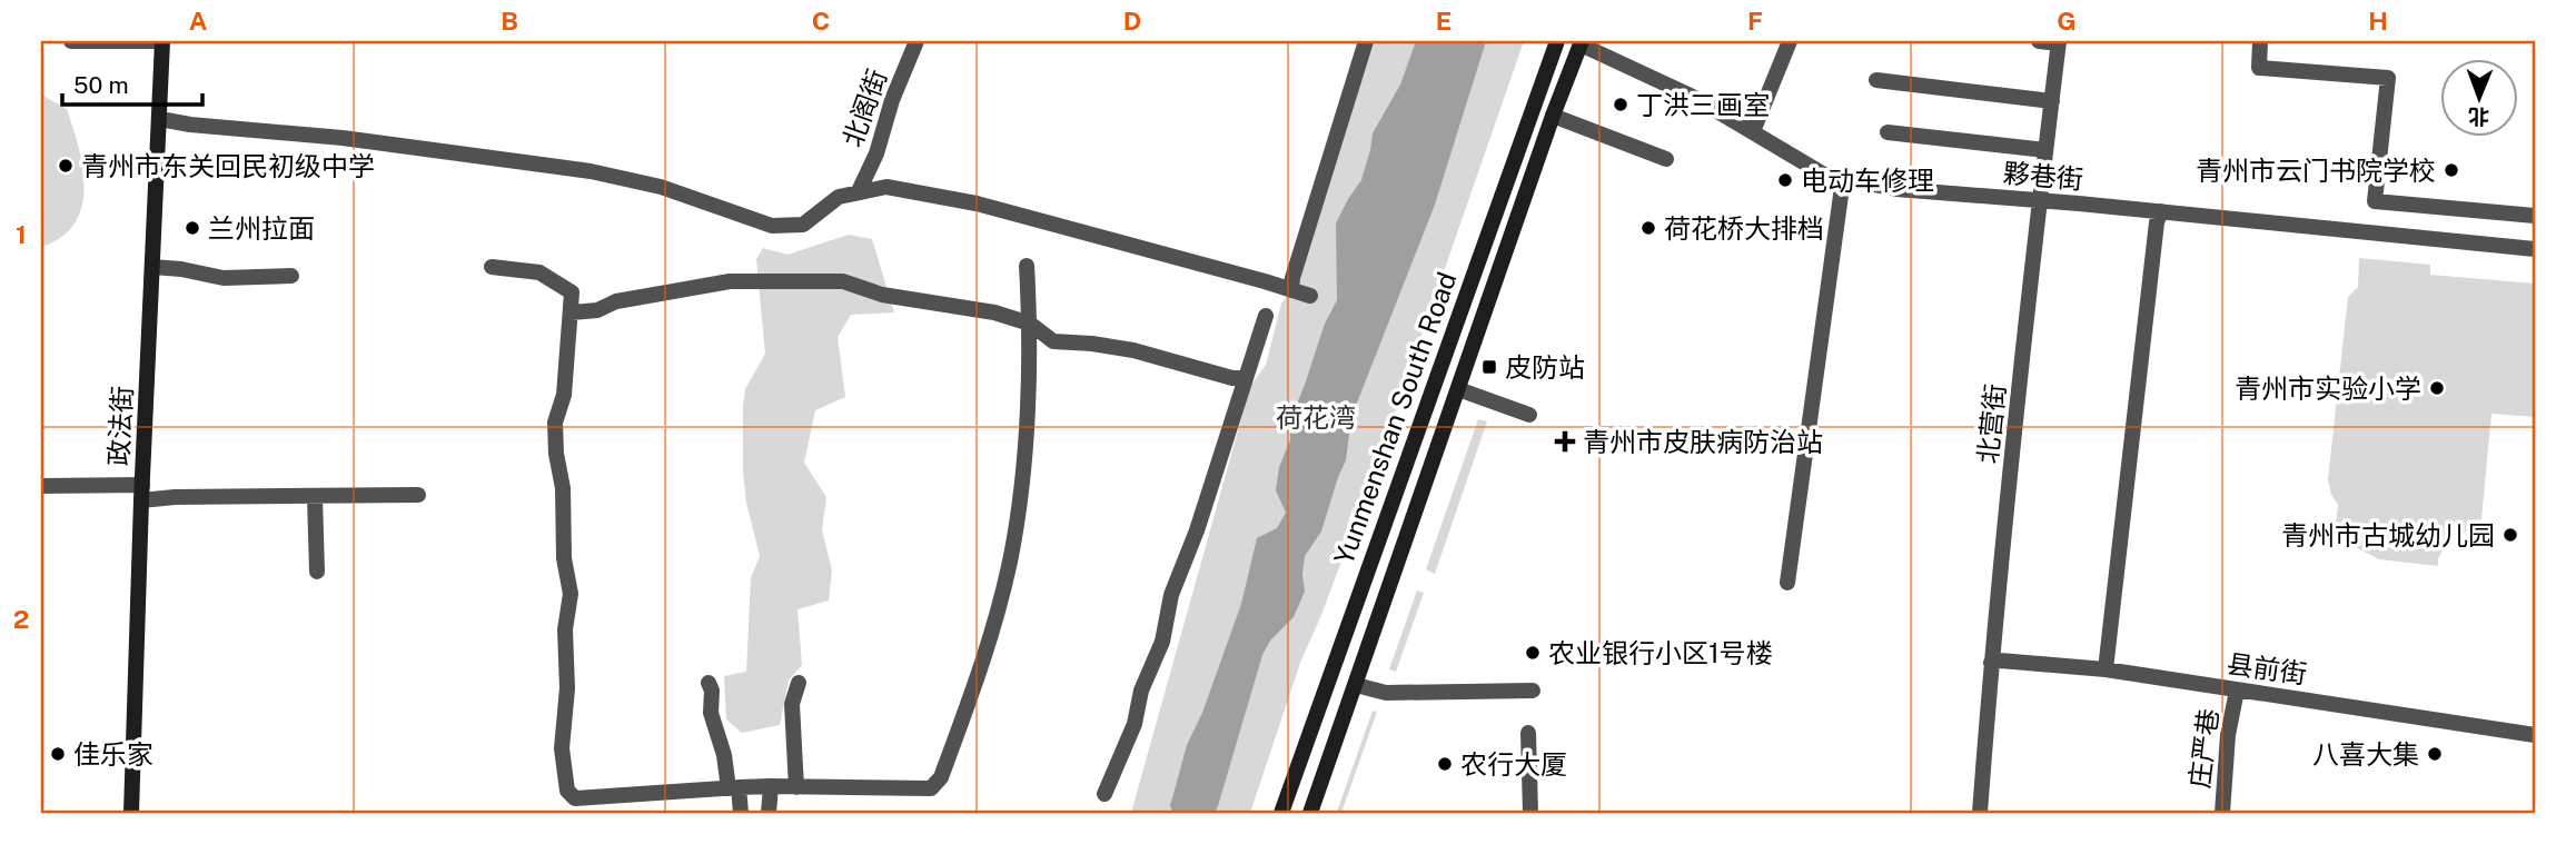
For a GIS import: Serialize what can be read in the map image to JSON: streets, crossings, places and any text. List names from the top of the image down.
{
  "streets": {
    "main road": ["Yunmenshan South Road", "政法街"],
    "street": [
      "北阁街",
      "夥巷街",
      "北营街",
      "县前街",
      "庄严巷"
    ]
  },
  "crossings": [
    ["夥巷街", "Yunmenshan South Road"],
    ["夥巷街", "北营街"],
    ["北营街", "县前街"],
    ["县前街", "庄严巷"]
  ],
  "parks": ["荷花湾"],
  "places": {
    "other": [
      "丁洪三画室",
      "青州市东关回民初级中学",
      "青州市云门书院学校",
      "电动车修理",
      "兰州拉面",
      "荷花桥大排档",
      "青州市实验小学",
      "青州市古城幼儿园",
      "农业银行小区1号楼",
      "佳乐家",
      "八喜大集",
      "农行大厦"
    ],
    "transit": ["皮防站"],
    "health": ["青州市皮肤病防治站"]
  },
  "scale_bar": "50 m",
  "north": "bottom",
  "grid": {
    "columns": [
      "A",
      "B",
      "C",
      "D",
      "E",
      "F",
      "G",
      "H"
    ],
    "rows": ["1", "2"]
  }
}
